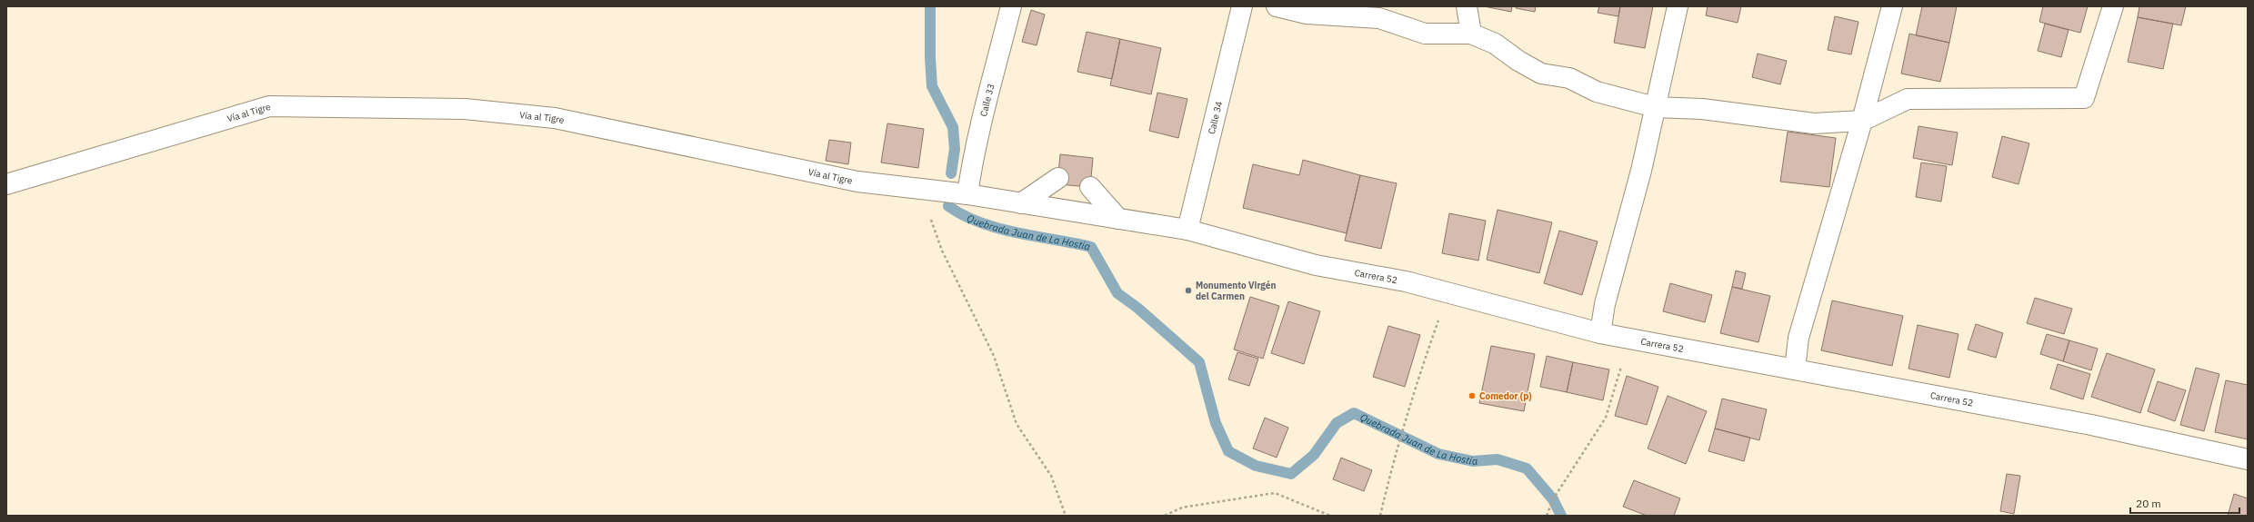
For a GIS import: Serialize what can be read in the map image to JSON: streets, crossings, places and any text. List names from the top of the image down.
{
  "streets": {
    "street": [
      "Calle 33",
      "Vía al Tigre",
      "Calle 34",
      "Carrera 52"
    ]
  },
  "crossings": [
    ["Calle 33", "Vía al Tigre"],
    ["Vía al Tigre", "Carrera 52"],
    ["Calle 34", "Carrera 52"]
  ],
  "water": ["Quebrada Juan de La Hostia"],
  "places": ["Monumento Virgén del Carmen", "Comedor (p)"],
  "scale_bar": "20 m"
}
